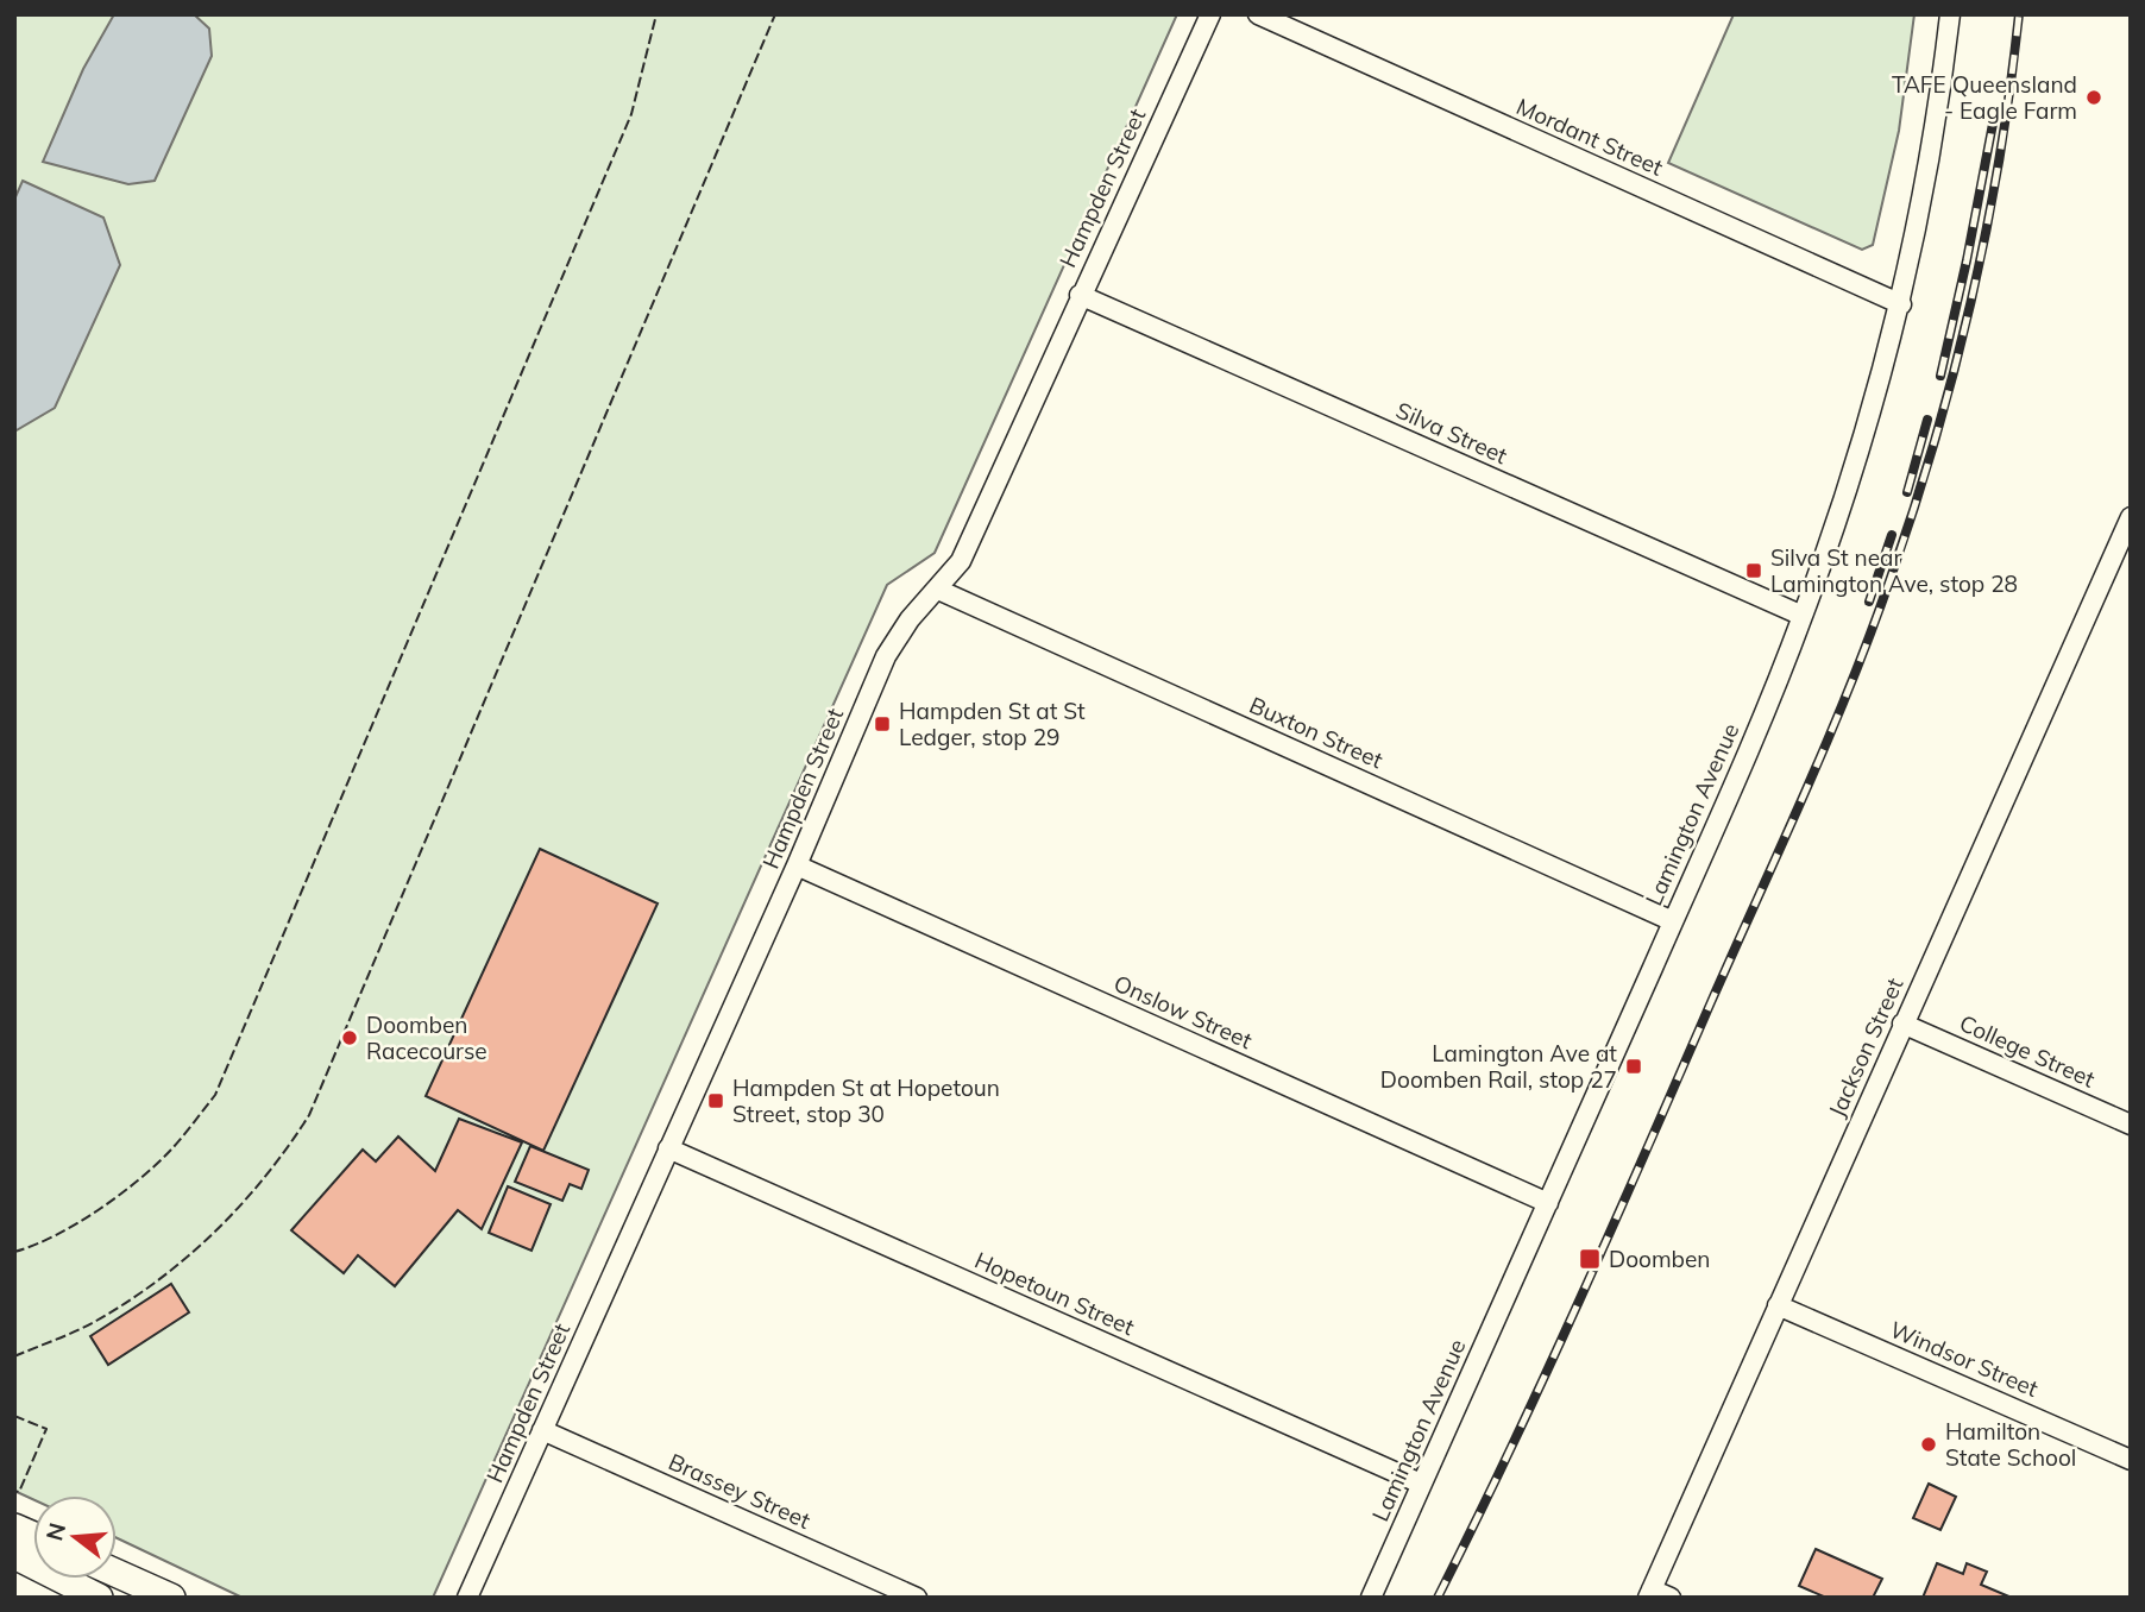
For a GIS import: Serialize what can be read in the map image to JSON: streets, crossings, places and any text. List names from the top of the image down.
{
  "streets": {
    "street": [
      "Mordant Street",
      "Hampden Street",
      "Silva Street",
      "Buxton Street",
      "Lamington Avenue",
      "Onslow Street",
      "Jackson Street",
      "College Street",
      "Hopetoun Street",
      "Windsor Street",
      "Brassey Street"
    ]
  },
  "crossings": [
    ["Mordant Street", "Lamington Avenue"],
    ["Hampden Street", "Silva Street"],
    ["Hampden Street", "Buxton Street"],
    ["Hampden Street", "Onslow Street"],
    ["Hampden Street", "Hopetoun Street"],
    ["Hampden Street", "Brassey Street"],
    ["Silva Street", "Lamington Avenue"],
    ["Buxton Street", "Lamington Avenue"],
    ["Lamington Avenue", "Onslow Street"],
    ["Lamington Avenue", "Hopetoun Street"],
    ["Jackson Street", "College Street"],
    ["Jackson Street", "Windsor Street"]
  ],
  "places": {
    "other": ["TAFE Queensland - Eagle Farm", "Doomben Racecourse", "Hamilton State School"],
    "transit": [
      "Silva St near Lamington Ave, stop 28",
      "Hampden St at St Ledger, stop 29",
      "Lamington Ave at Doomben Rail, stop 27",
      "Hampden St at Hopetoun Street, stop 30",
      "Doomben"
    ]
  },
  "north": "left"
}
